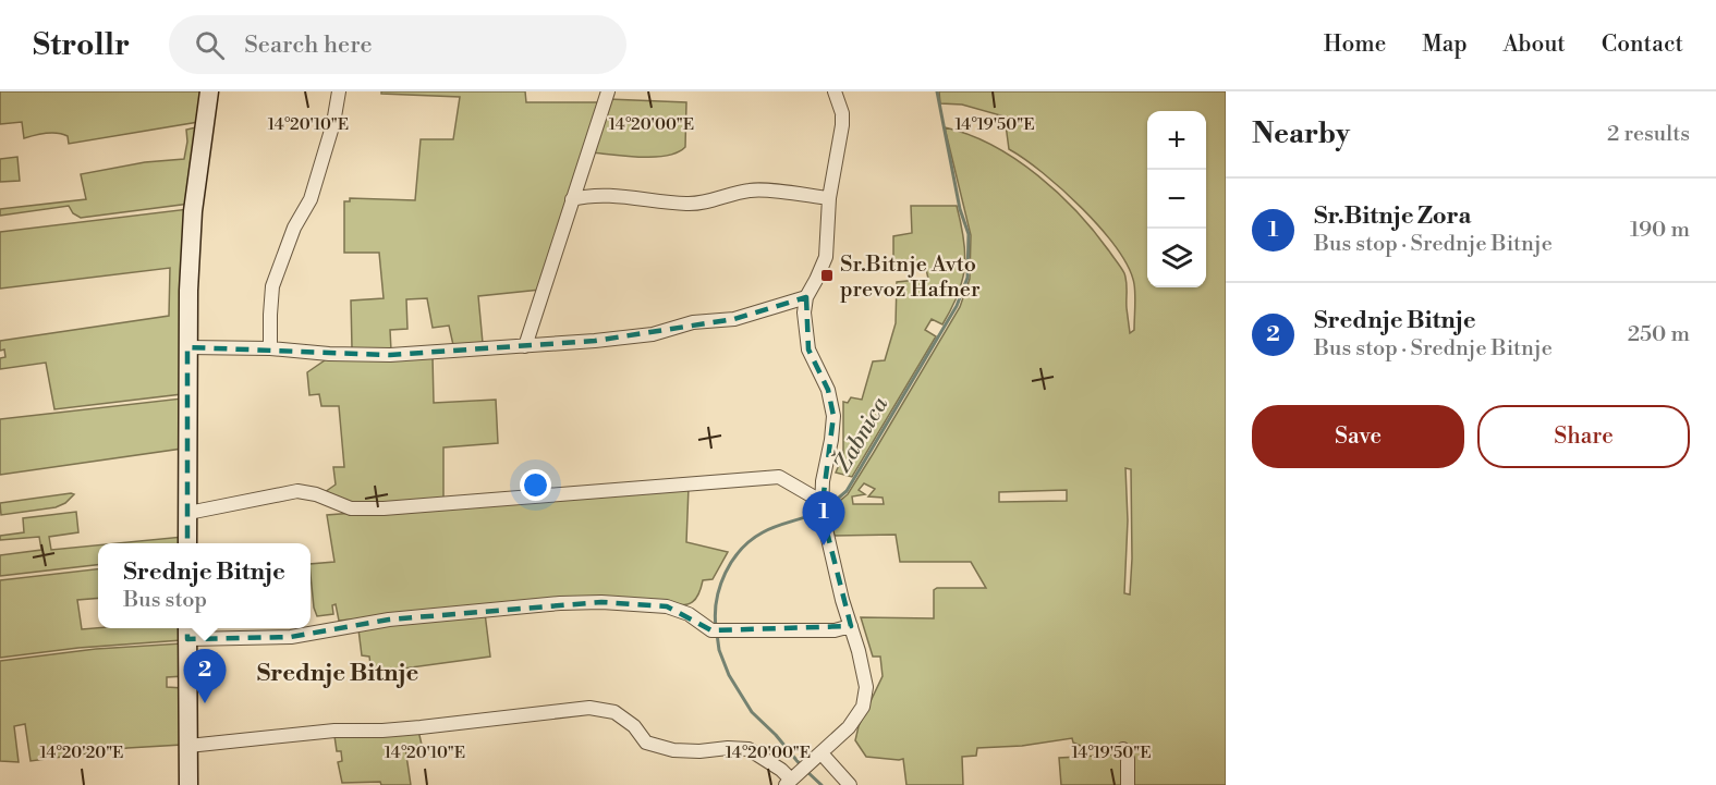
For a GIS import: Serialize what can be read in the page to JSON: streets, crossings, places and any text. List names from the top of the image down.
{
  "districts": ["Srednje Bitnje"],
  "water": ["Žabnica"],
  "places": {
    "transit": ["Sr.Bitnje Avto prevoz Hafner"]
  },
  "page": {
    "header": "Strollr",
    "search": "Search here",
    "nav": [
      "Home",
      "Map",
      "About",
      "Contact"
    ],
    "heading": ["Nearby", "2 results"],
    "map_buttons": ["+", "−"],
    "list": [
      {
        "mark": "1",
        "name": "Sr.Bitnje Zora",
        "note": "Bus stop · Srednje Bitnje",
        "value": "190 m"
      },
      {
        "mark": "2",
        "name": "Srednje Bitnje",
        "note": "Bus stop · Srednje Bitnje",
        "value": "250 m"
      }
    ],
    "buttons": ["Save", "Share"],
    "pins": ["1", "2"],
    "popup": ["Srednje Bitnje", "Bus stop"]
  },
  "coordinates": [
    "14°20'10\"E",
    "14°20'00\"E",
    "14°19'50\"E",
    "14°20'20\"E"
  ]
}
